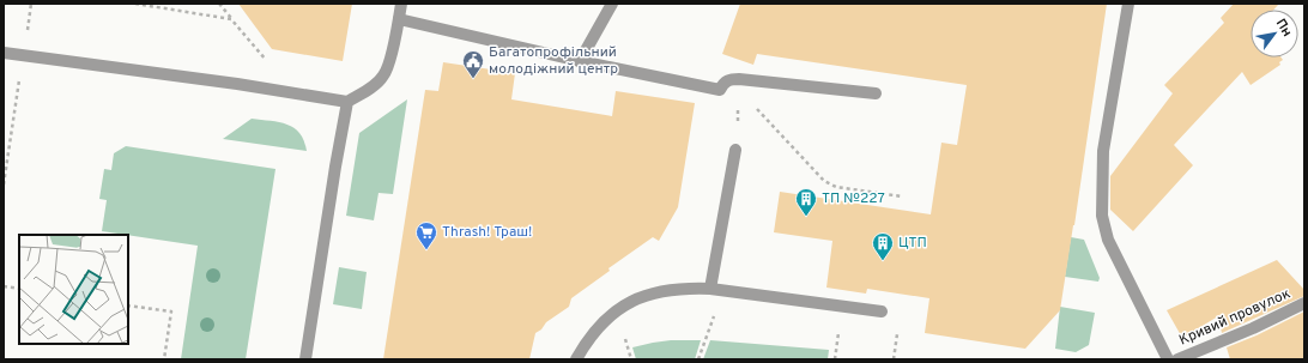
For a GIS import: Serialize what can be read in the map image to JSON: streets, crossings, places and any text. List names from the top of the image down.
{
  "streets": {
    "street": ["Кривий провулок"]
  },
  "places": {
    "public building": ["Багатопрофільний молодіжний центр"],
    "building": ["ТП №227", "ЦТП"],
    "supermarket": ["Thrash! Траш!"]
  },
  "north": "top right"
}
